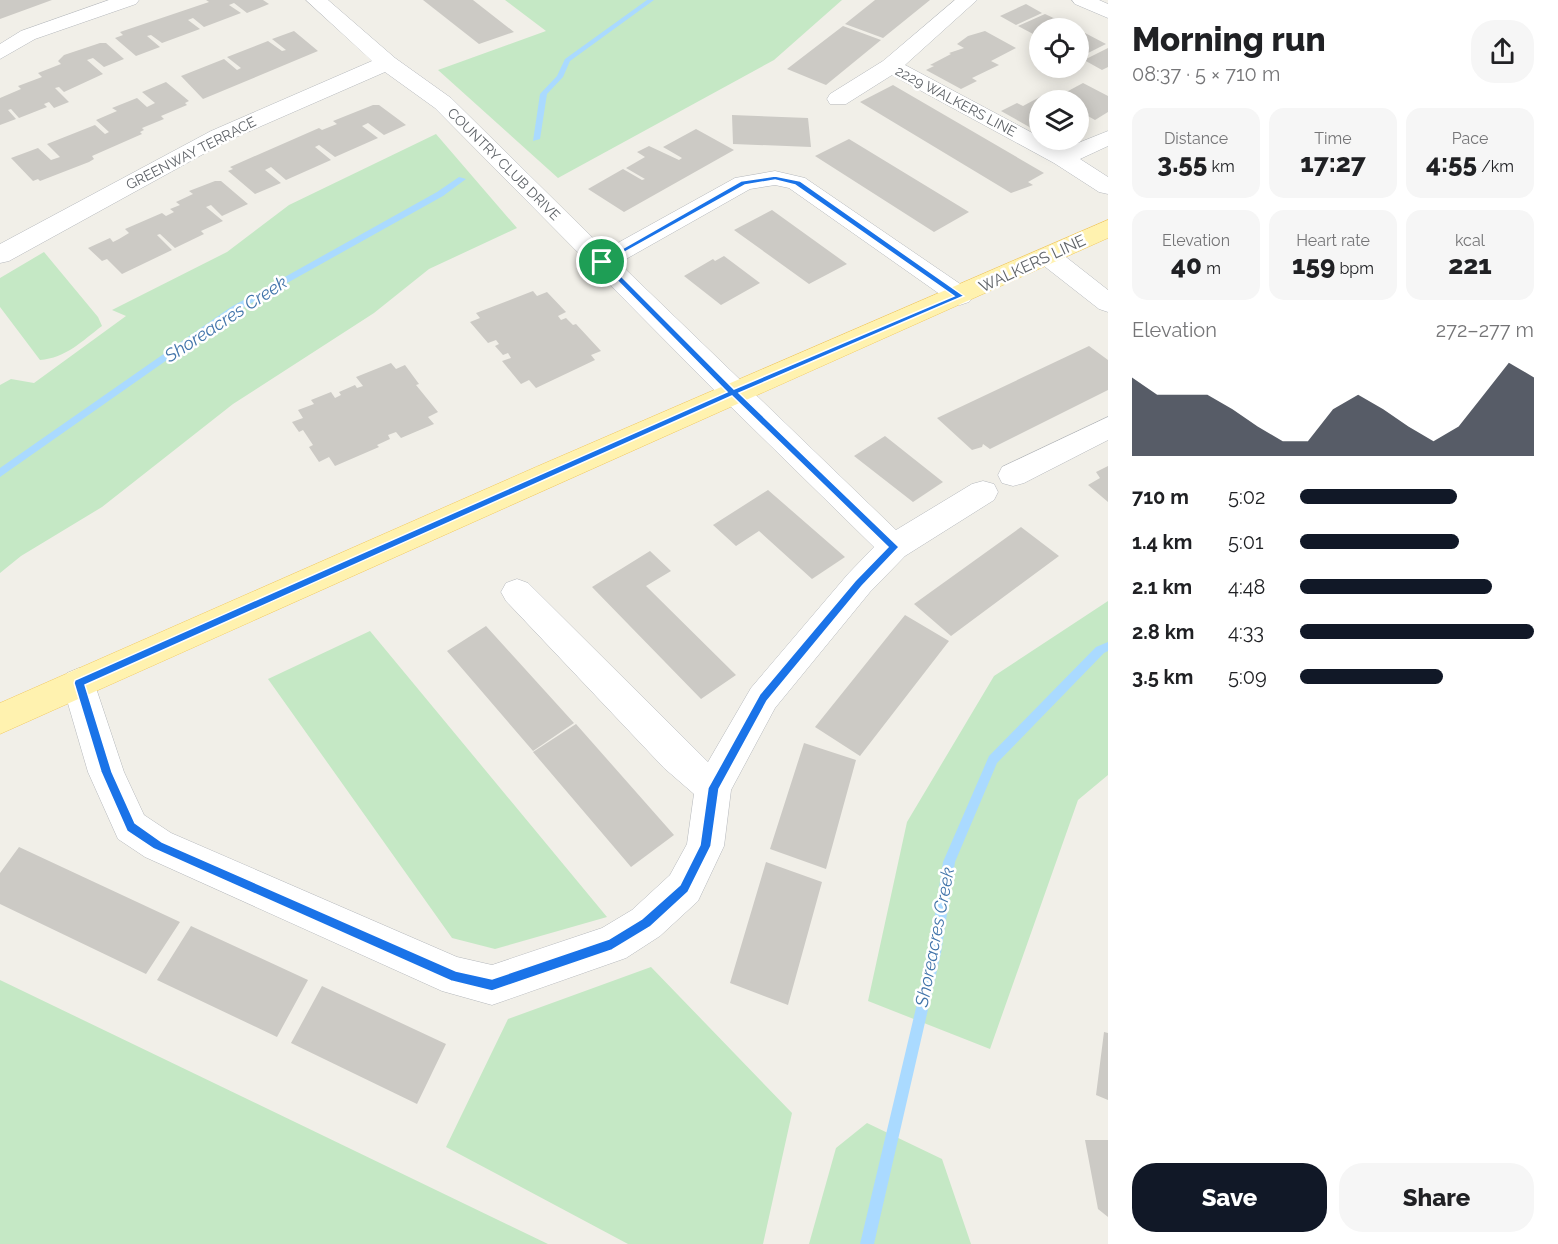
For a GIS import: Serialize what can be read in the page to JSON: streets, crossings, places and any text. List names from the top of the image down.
{
  "streets": {
    "main road": ["WALKERS LINE"],
    "street": ["2229 WALKERS LINE", "GREENWAY TERRACE", "COUNTRY CLUB DRIVE"]
  },
  "crossings": [
    ["GREENWAY TERRACE", "COUNTRY CLUB DRIVE"],
    ["COUNTRY CLUB DRIVE", "WALKERS LINE"]
  ],
  "water": ["Shoreacres Creek"],
  "page": {
    "heading": ["Morning run", "08:37 · 5 × 710 m"],
    "stats": [
      ["Distance", "3.55 km"],
      ["Time", "17:27"],
      ["Pace", "4:55 /km"],
      ["Elevation", "40 m"],
      ["Heart rate", "159 bpm"],
      ["kcal", "221"]
    ],
    "chart": ["Elevation", "272–277 m"],
    "list": [
      {
        "name": "710 m",
        "note": "5:02"
      },
      {
        "name": "1.4 km",
        "note": "5:01"
      },
      {
        "name": "2.1 km",
        "note": "4:48"
      },
      {
        "name": "2.8 km",
        "note": "4:33"
      },
      {
        "name": "3.5 km",
        "note": "5:09"
      }
    ],
    "buttons": ["Save", "Share"]
  }
}
